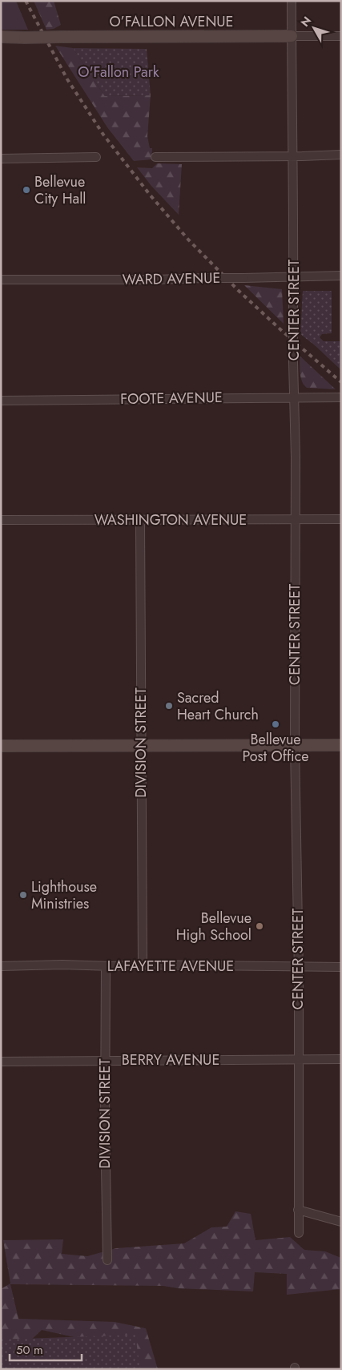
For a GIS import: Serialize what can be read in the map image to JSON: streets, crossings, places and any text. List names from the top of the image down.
{
  "streets": {
    "street": [
      "O’FALLON AVENUE",
      "WARD AVENUE",
      "CENTER STREET",
      "FOOTE AVENUE",
      "WASHINGTON AVENUE",
      "DIVISION STREET",
      "LAFAYETTE AVENUE",
      "BERRY AVENUE"
    ]
  },
  "crossings": [
    ["O’FALLON AVENUE", "CENTER STREET"],
    ["WARD AVENUE", "CENTER STREET"],
    ["CENTER STREET", "FOOTE AVENUE"],
    ["CENTER STREET", "WASHINGTON AVENUE"],
    ["CENTER STREET", "LAFAYETTE AVENUE"],
    ["CENTER STREET", "BERRY AVENUE"],
    ["WASHINGTON AVENUE", "DIVISION STREET"],
    ["DIVISION STREET", "LAFAYETTE AVENUE"],
    ["DIVISION STREET", "BERRY AVENUE"]
  ],
  "parks": ["O'Fallon Park"],
  "places": [
    "Bellevue City Hall",
    "Sacred Heart Church",
    "Bellevue Post Office",
    "Lighthouse Ministries",
    "Bellevue High School"
  ],
  "scale_bar": "50 m",
  "north": "top left"
}
